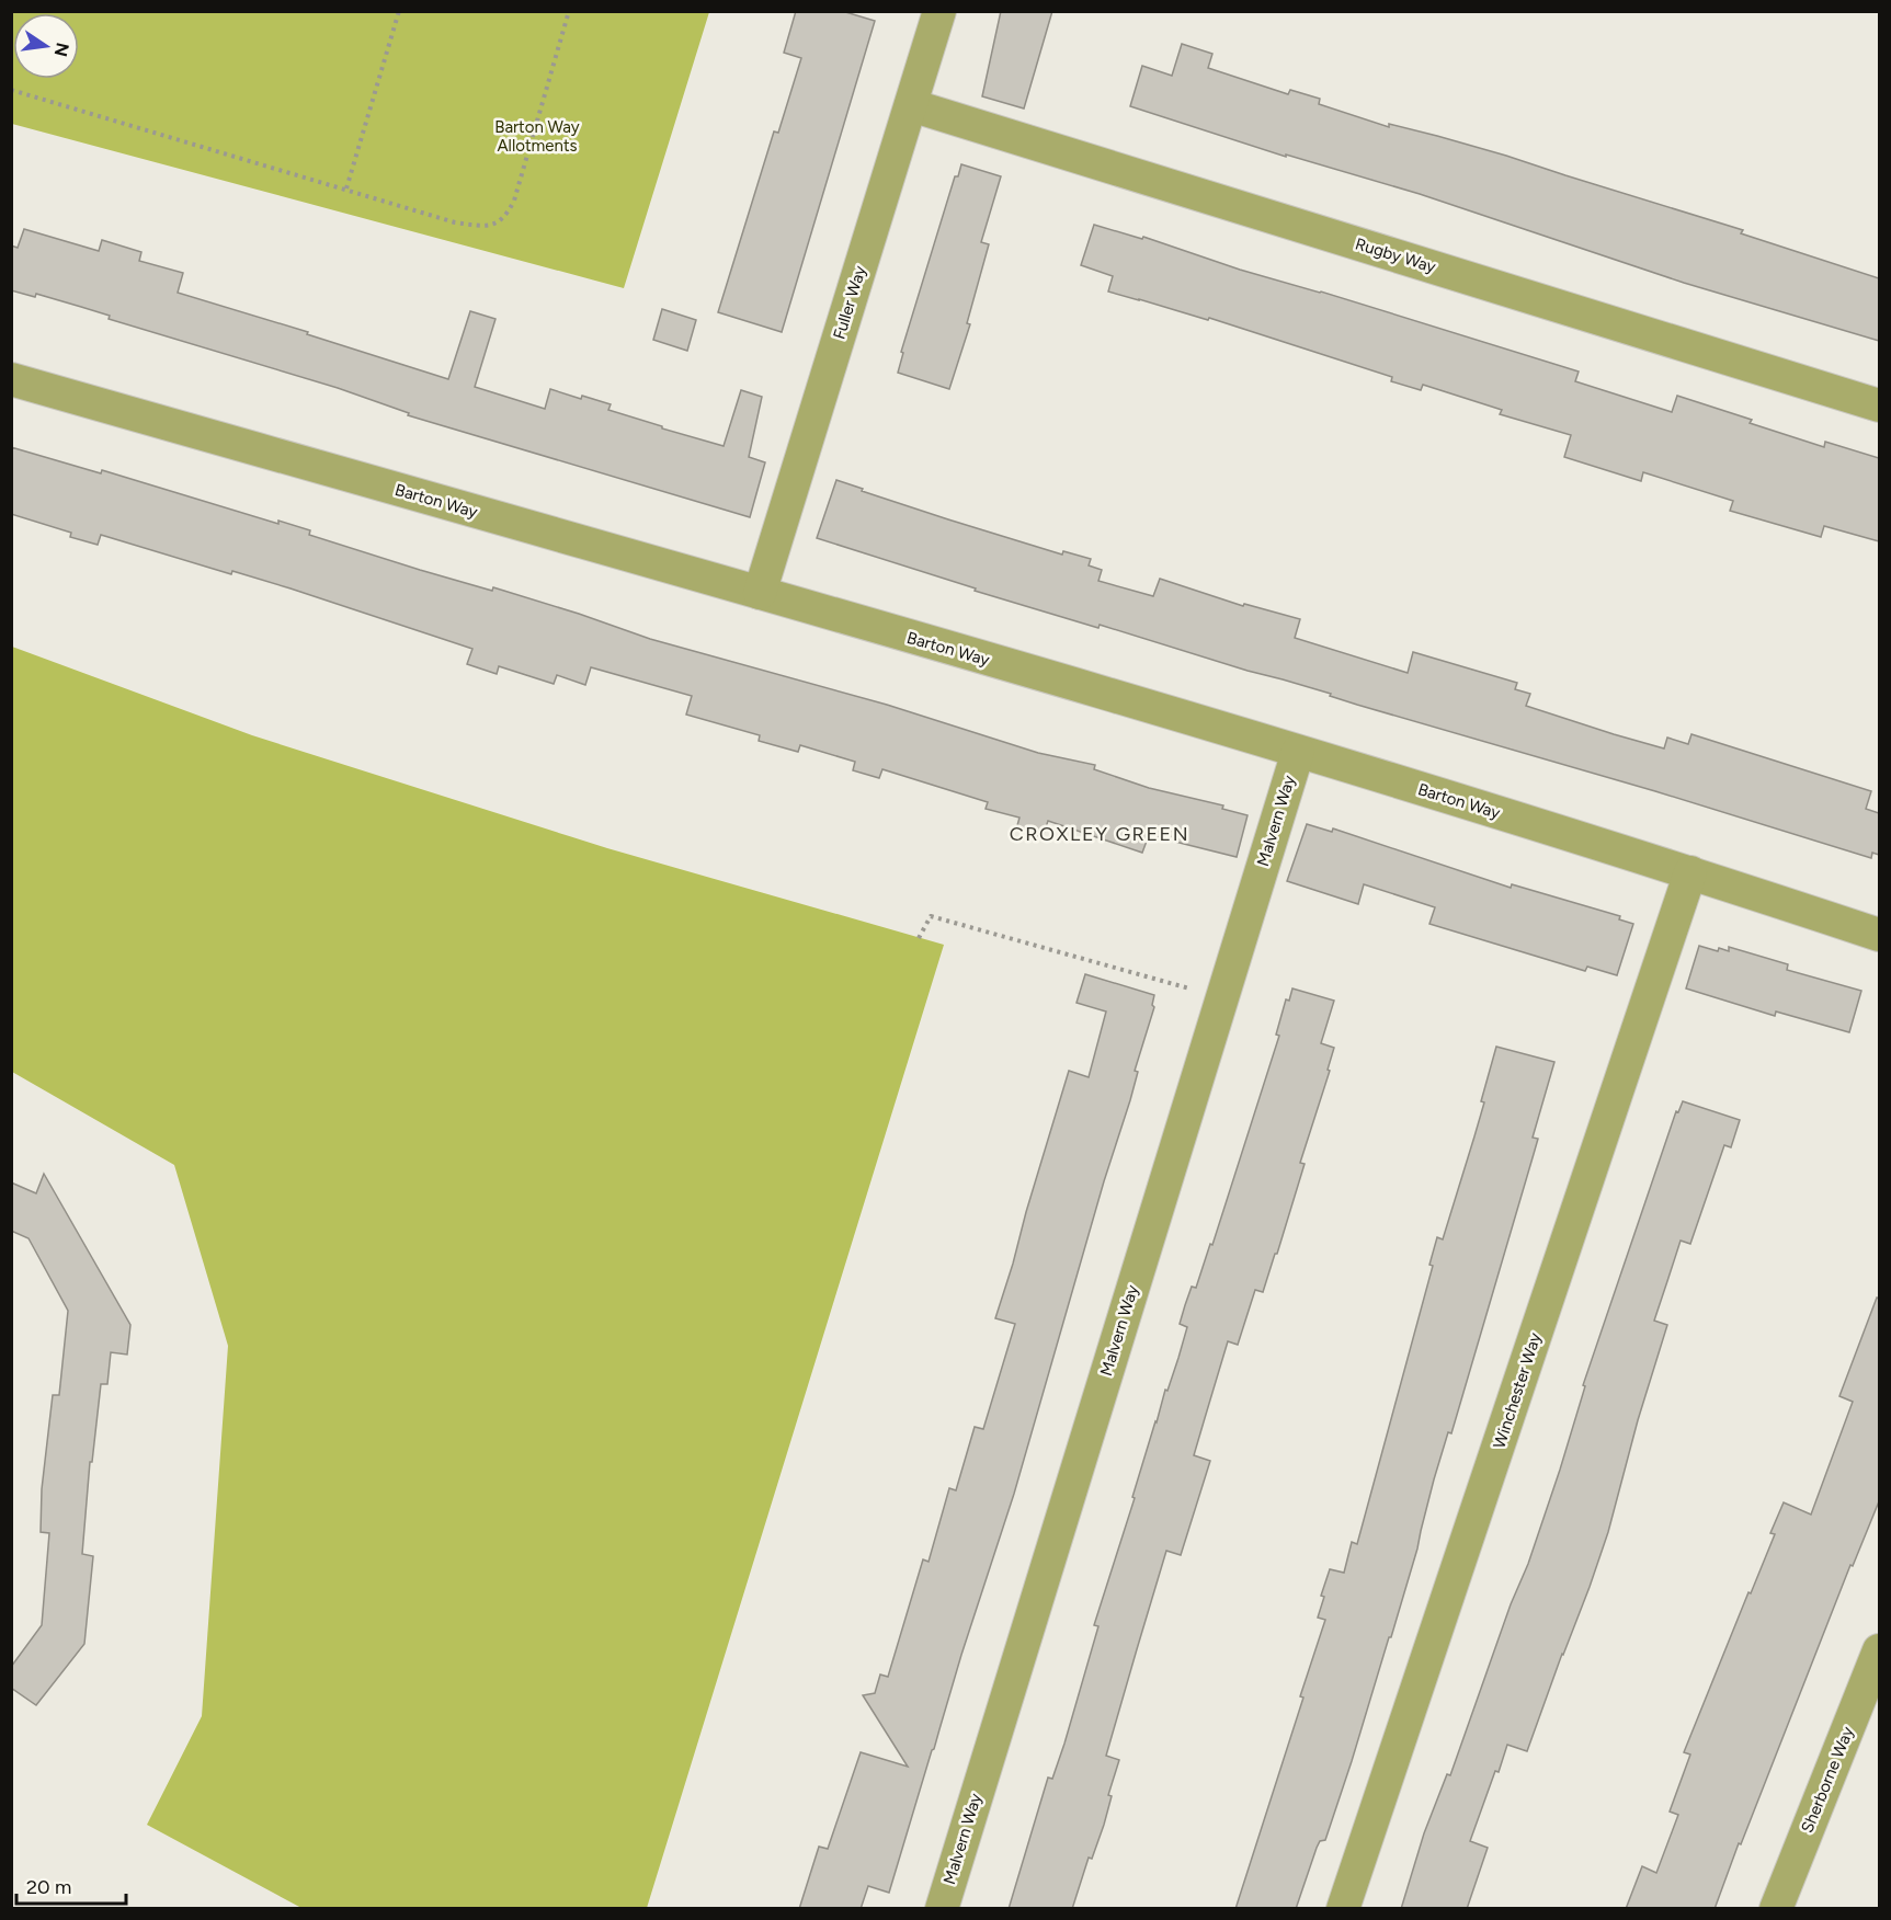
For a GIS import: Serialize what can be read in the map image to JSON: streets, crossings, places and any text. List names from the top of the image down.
{
  "streets": {
    "street": [
      "Rugby Way",
      "Fuller Way",
      "Barton Way",
      "Malvern Way",
      "Winchester Way",
      "Sherborne Way"
    ]
  },
  "crossings": [
    ["Rugby Way", "Fuller Way"],
    ["Fuller Way", "Barton Way"],
    ["Barton Way", "Malvern Way"],
    ["Barton Way", "Winchester Way"]
  ],
  "districts": ["CROXLEY GREEN"],
  "parks": ["Barton Way Allotments"],
  "scale_bar": "20 m",
  "north": "right"
}
